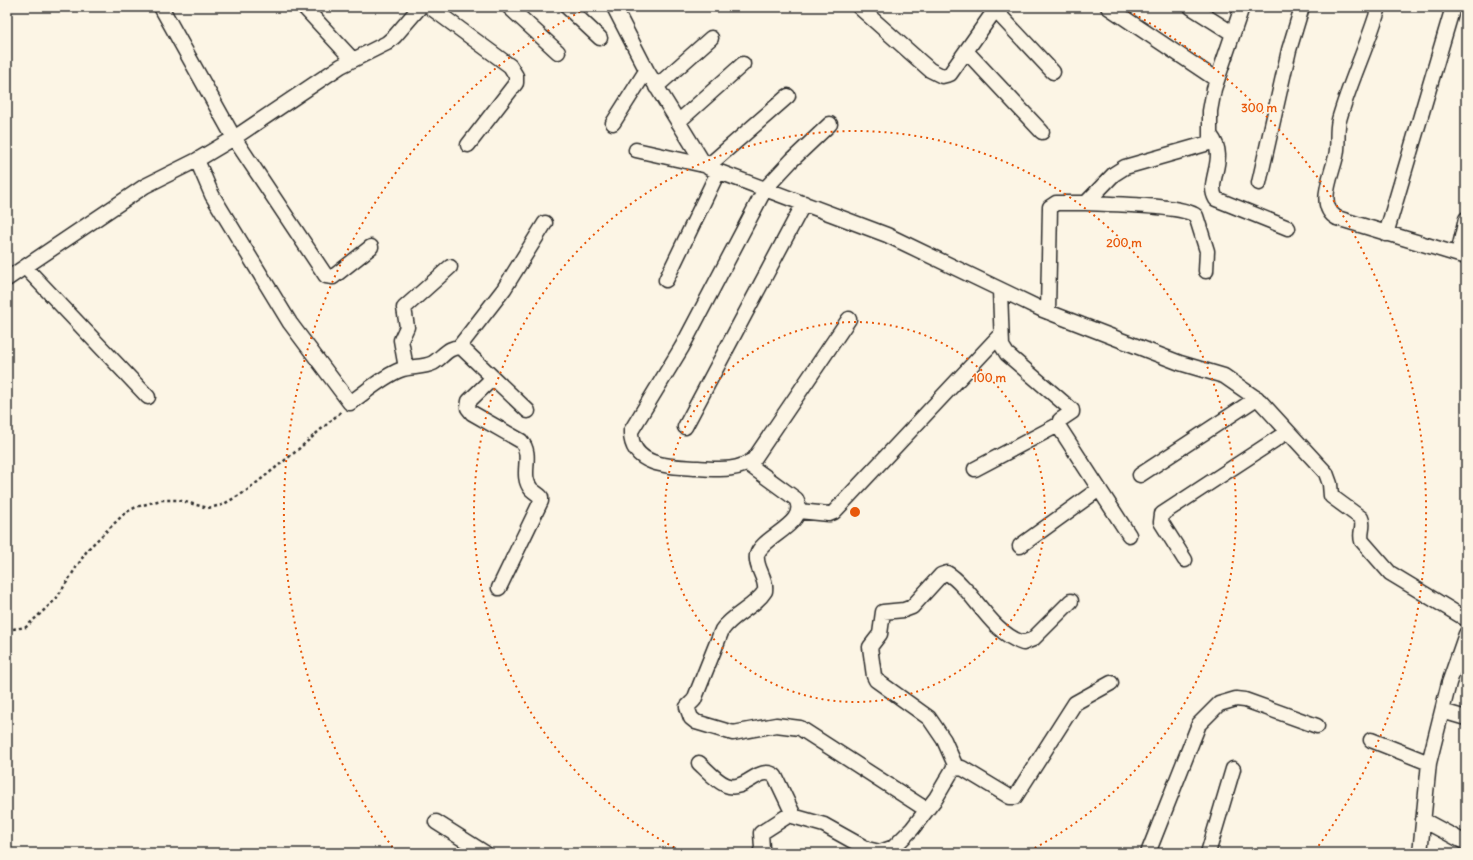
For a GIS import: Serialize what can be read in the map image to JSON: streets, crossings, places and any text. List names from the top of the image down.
{
  "rings": ["300 m", "200 m", "100 m"]
}
